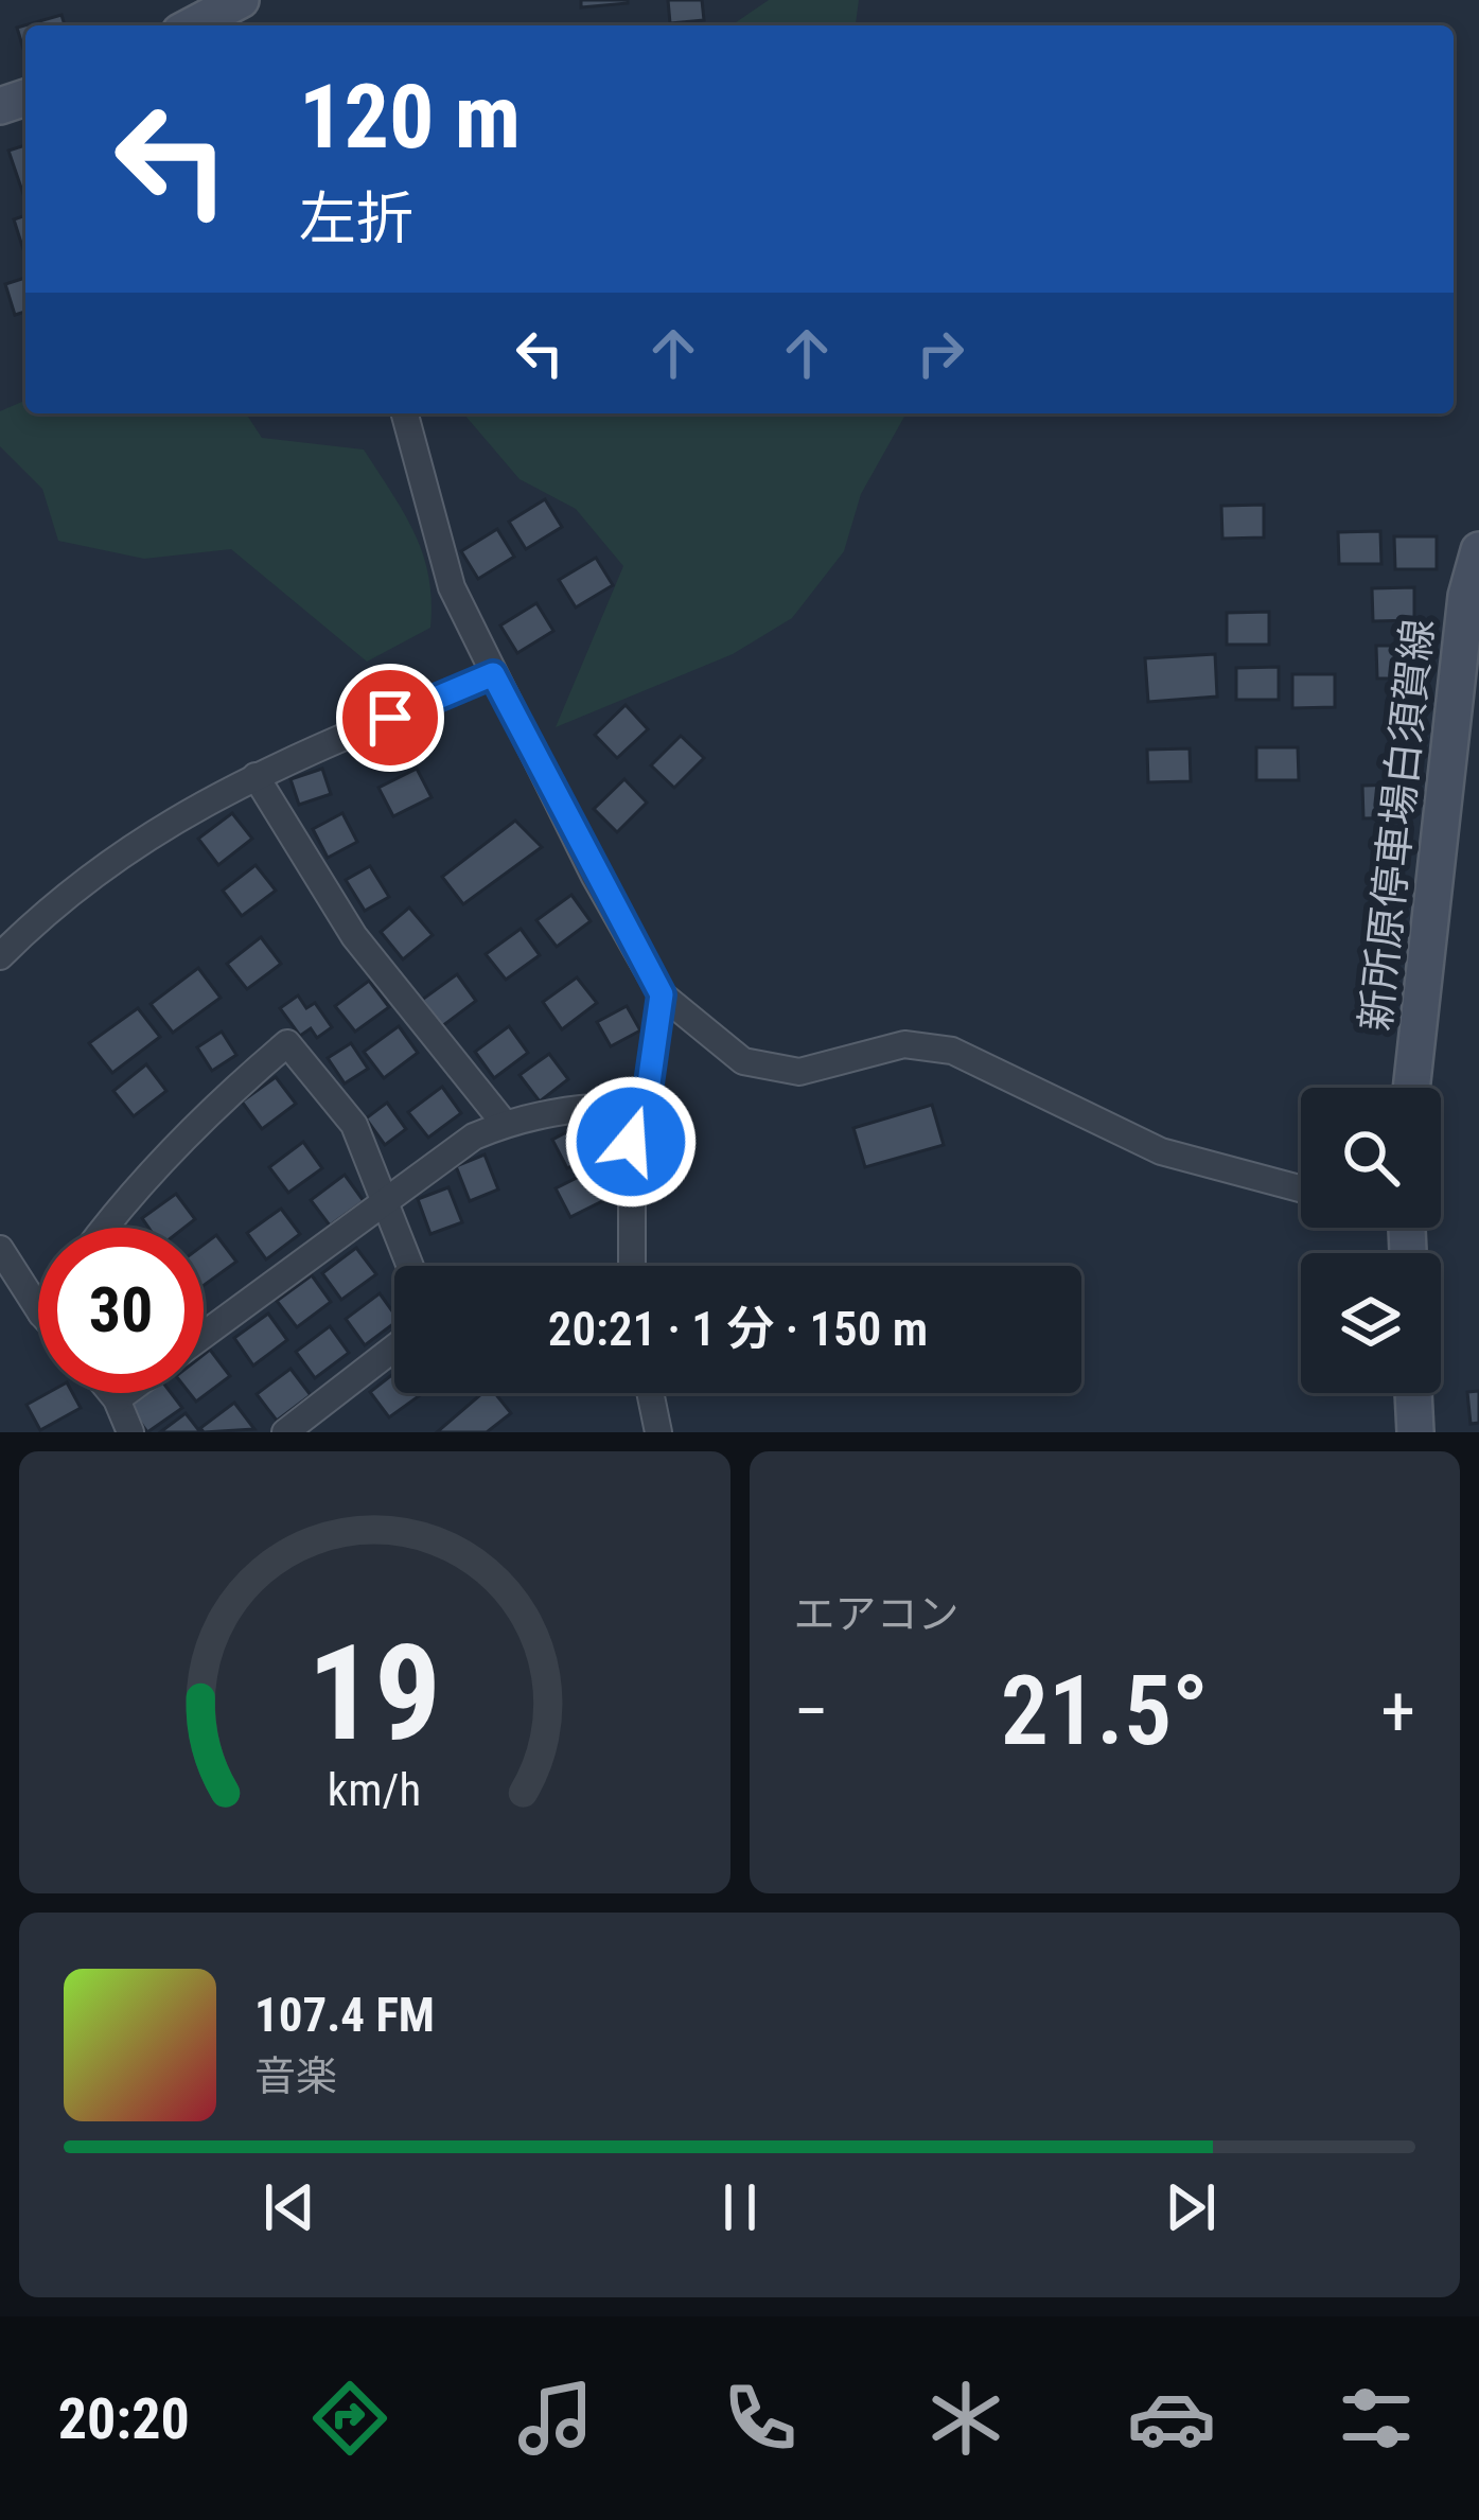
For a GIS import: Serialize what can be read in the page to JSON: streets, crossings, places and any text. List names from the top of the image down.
{
  "streets": {
    "main road": ["新所原停車場白須賀線"]
  },
  "page": {
    "turn": ["120 m", "左折"],
    "limit": "30",
    "trip": "20:21 · 1 分 · 150 m",
    "tile": "エアコン",
    "heat": ["−", "21.5°", "+"],
    "song": ["107.4 FM", "音楽"],
    "tabs": "20:20",
    "gauge": ["19", "km/h"]
  }
}
